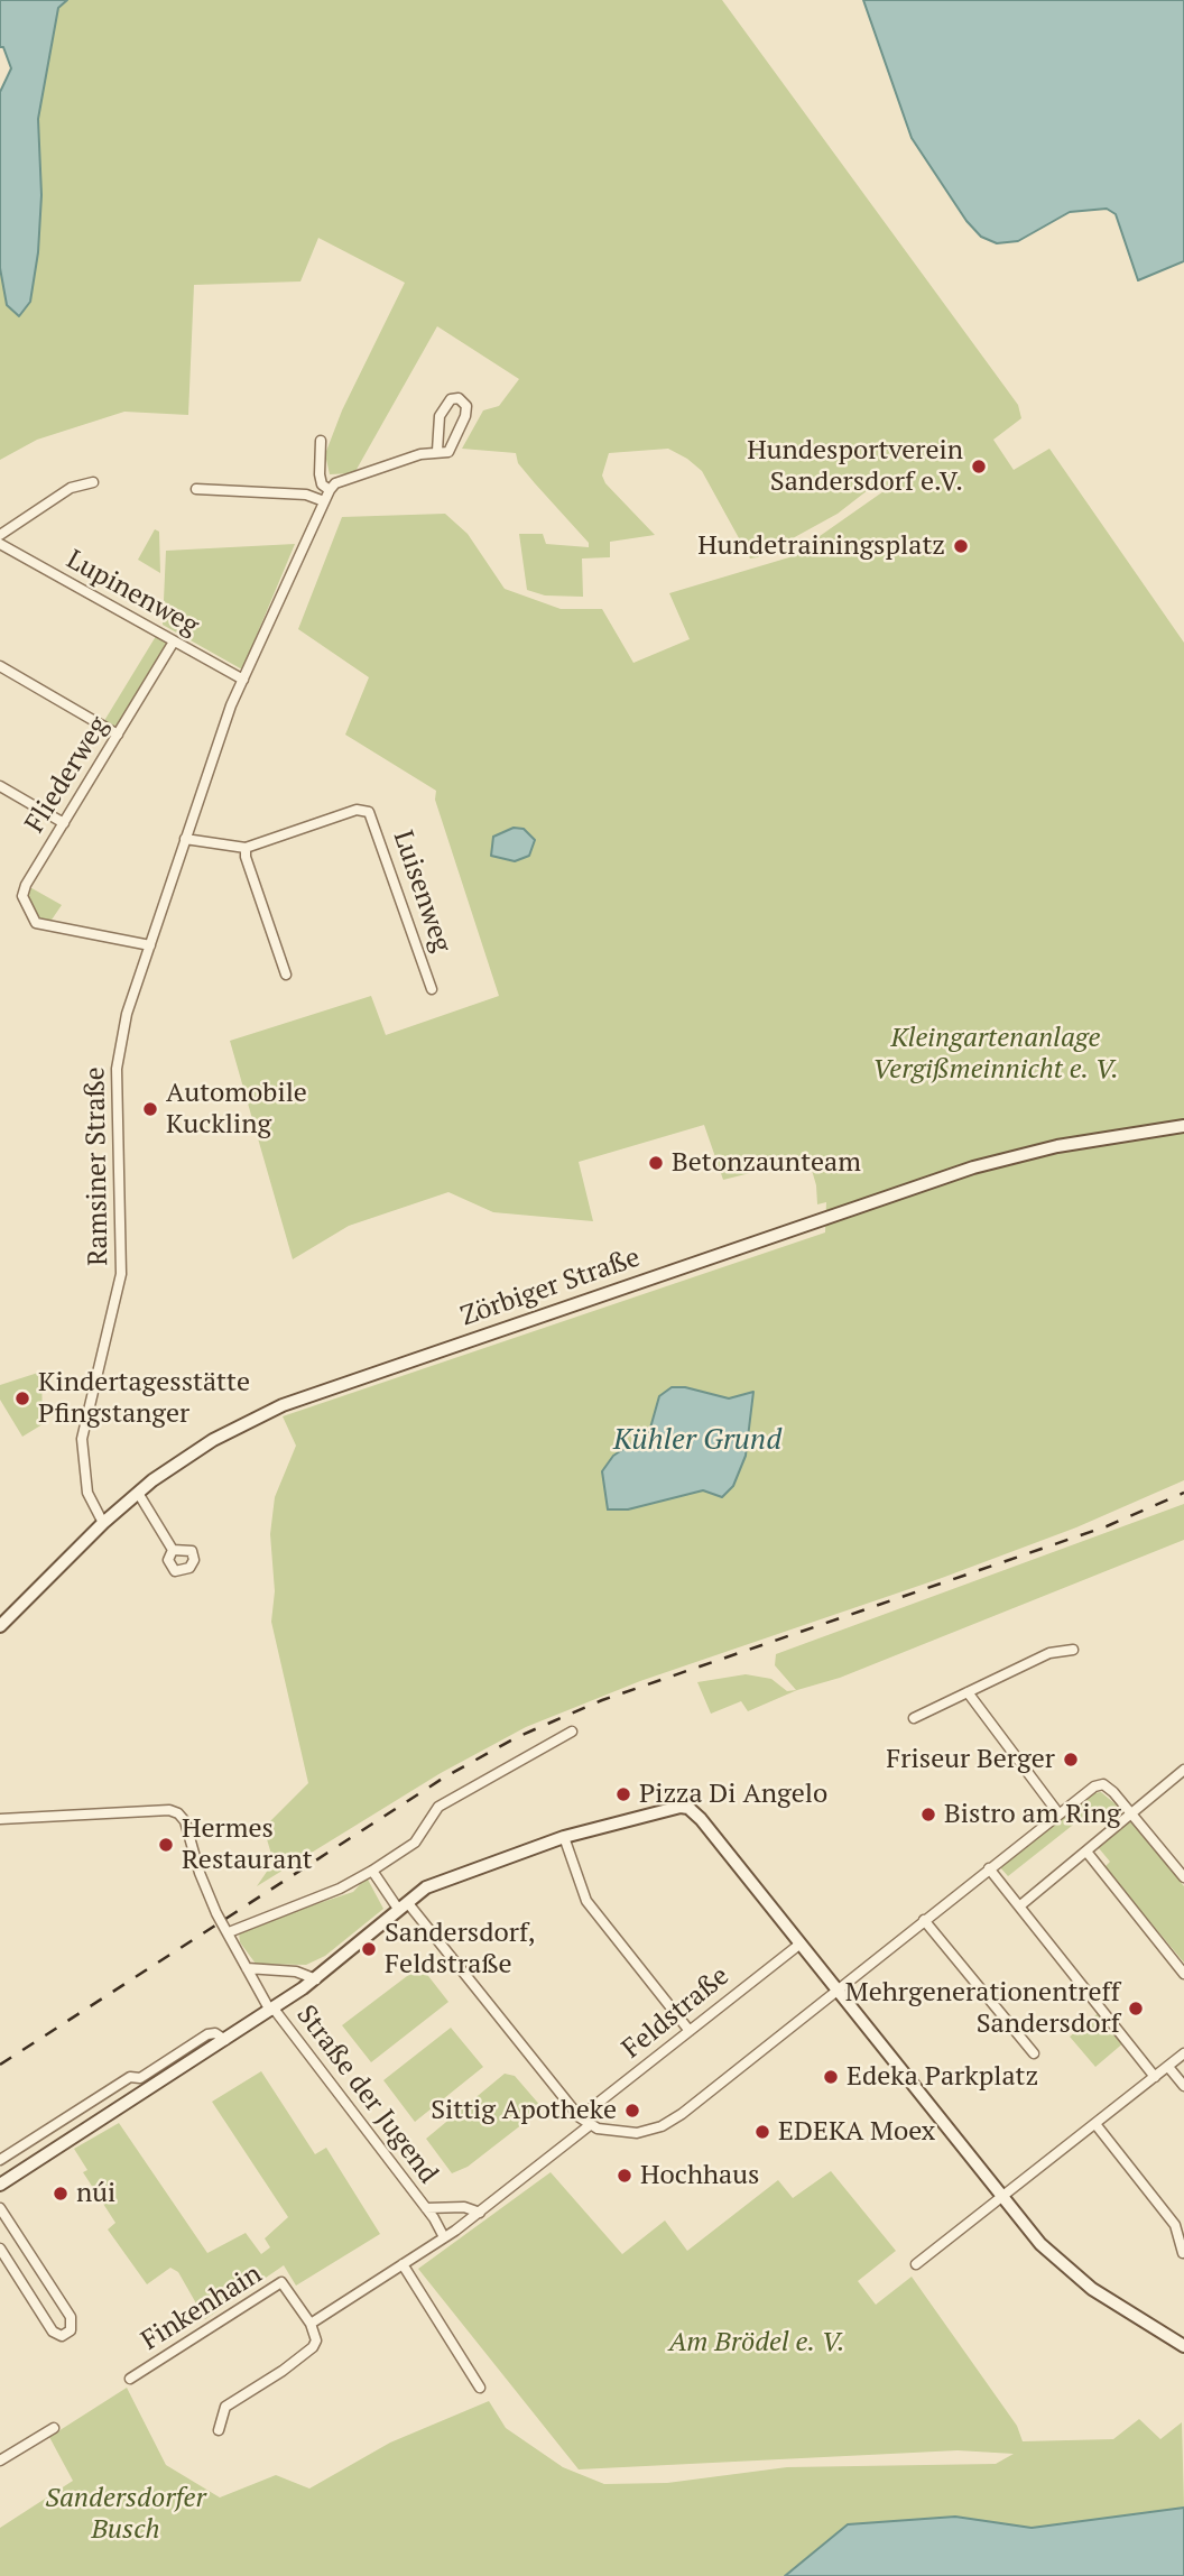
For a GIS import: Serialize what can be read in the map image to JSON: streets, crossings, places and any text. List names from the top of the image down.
{
  "streets": {
    "street": [
      "Lupinenweg",
      "Fliederweg",
      "Luisenweg",
      "Ramsiner Straße",
      "Zörbiger Straße",
      "Feldstraße",
      "Straße der Jugend",
      "Finkenhain"
    ]
  },
  "crossings": [
    ["Lupinenweg", "Fliederweg"],
    ["Lupinenweg", "Ramsiner Straße"],
    ["Fliederweg", "Ramsiner Straße"],
    ["Luisenweg", "Ramsiner Straße"],
    ["Ramsiner Straße", "Zörbiger Straße"]
  ],
  "water": ["Kühler Grund"],
  "parks": ["Kleingartenanlage Vergißmeinnicht e. V.", "Am Brödel e. V.", "Sandersdorfer Busch"],
  "places": [
    "Hundesportverein Sandersdorf e.V.",
    "Hundetrainingsplatz",
    "Automobile Kuckling",
    "Betonzaunteam",
    "Kindertagesstätte Pfingstanger",
    "Friseur Berger",
    "Pizza Di Angelo",
    "Bistro am Ring",
    "Hermes Restaurant",
    "Sandersdorf, Feldstraße",
    "Mehrgenerationentreff Sandersdorf",
    "Edeka Parkplatz",
    "Sittig Apotheke",
    "EDEKA Moex",
    "Hochhaus",
    "núi"
  ]
}
